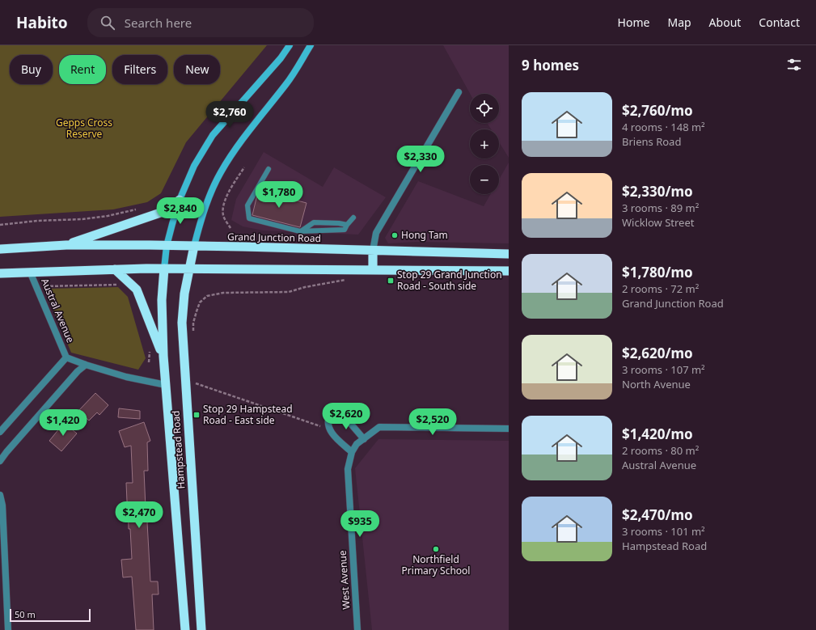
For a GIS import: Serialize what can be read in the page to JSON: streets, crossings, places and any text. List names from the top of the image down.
{
  "streets": {
    "highway": ["Grand Junction Road", "Hampstead Road"],
    "street": ["Austral Avenue", "West Avenue"]
  },
  "crossings": [
    ["Grand Junction Road", "Hampstead Road"],
    ["Austral Avenue", "Hampstead Road"]
  ],
  "parks": ["Gepps Cross Reserve"],
  "places": {
    "other": ["Hong Tam", "Northfield Primary School"],
    "transit": ["Stop 29 Grand Junction Road - South side", "Stop 29 Hampstead Road - East side"]
  },
  "scale_bar": "50 m",
  "page": {
    "header": "Habito",
    "search": "Search here",
    "nav": [
      "Home",
      "Map",
      "About",
      "Contact"
    ],
    "heading": "9 homes",
    "chip": [
      "Buy",
      "Rent",
      "Filters",
      "New"
    ],
    "list": [
      {
        "name": "$2,760/mo",
        "note": "4 rooms · 148 m² · Briens Road"
      },
      {
        "name": "$2,330/mo",
        "note": "3 rooms · 89 m² · Wicklow Street"
      },
      {
        "name": "$1,780/mo",
        "note": "2 rooms · 72 m² · Grand Junction Road"
      },
      {
        "name": "$2,620/mo",
        "note": "3 rooms · 107 m² · North Avenue"
      },
      {
        "name": "$1,420/mo",
        "note": "2 rooms · 80 m² · Austral Avenue"
      },
      {
        "name": "$2,470/mo",
        "note": "3 rooms · 101 m² · Hampstead Road"
      }
    ],
    "map_buttons": ["+", "−"],
    "price": [
      "$2,760",
      "$2,330",
      "$1,780",
      "$2,840",
      "$2,620",
      "$2,520",
      "$1,420",
      "$2,470",
      "$935"
    ],
    "scale": "50 m"
  }
}
